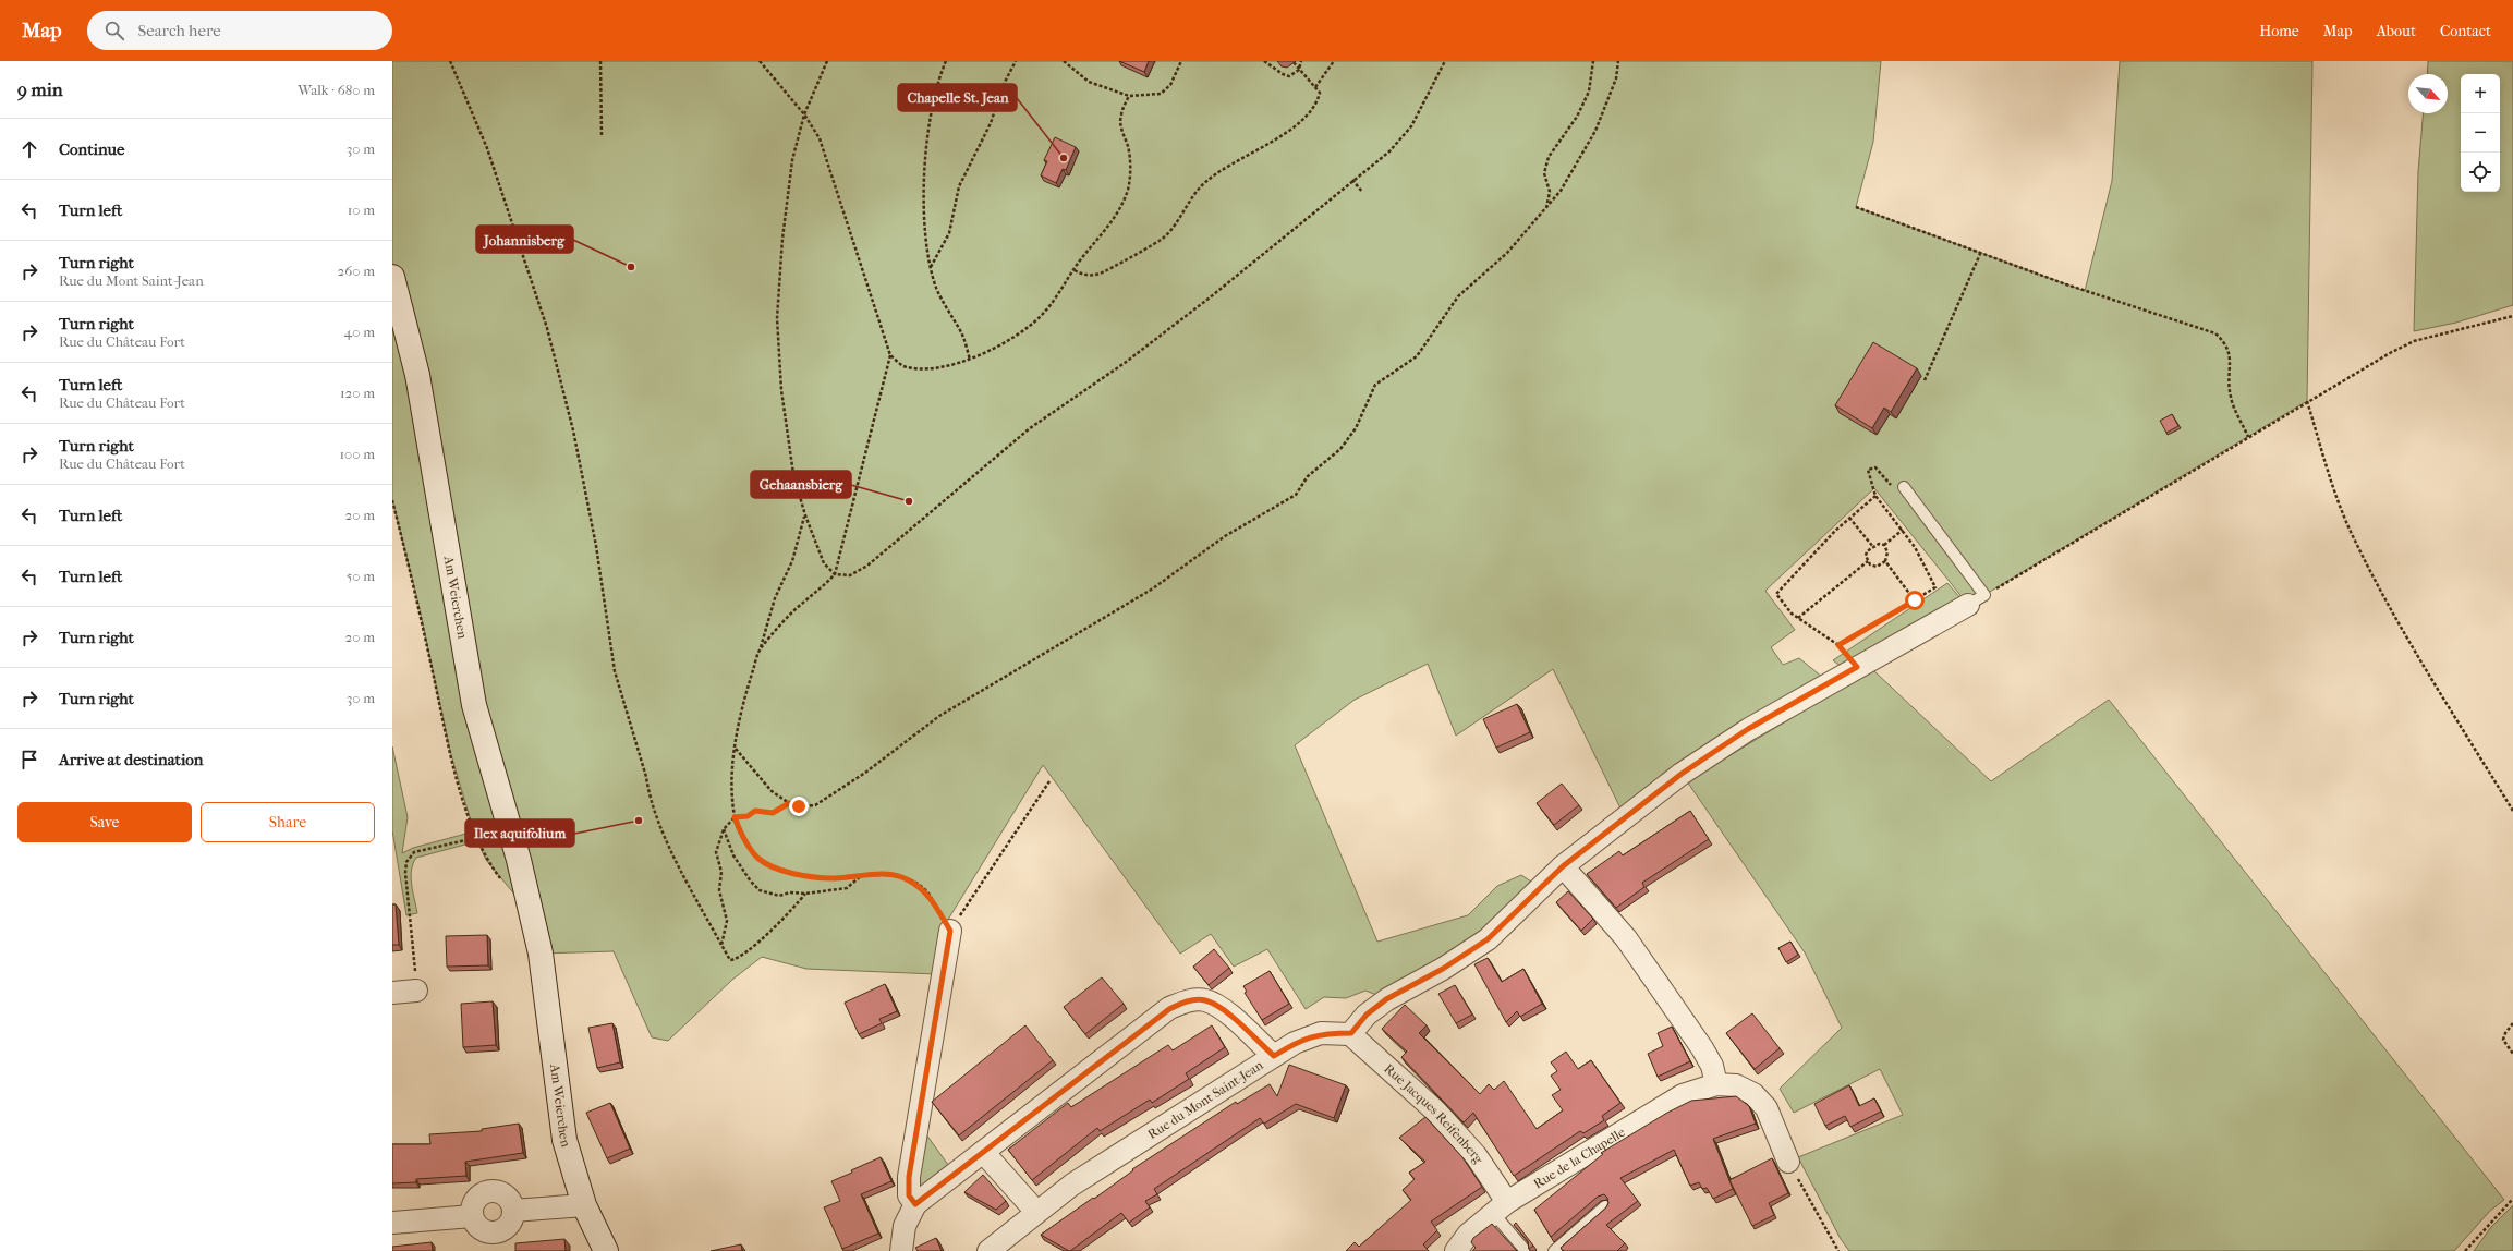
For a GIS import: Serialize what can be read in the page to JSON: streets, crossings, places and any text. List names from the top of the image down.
{
  "streets": {
    "main road": ["Am Weierchen"],
    "street": ["Rue du Mont Saint-Jean", "Rue Jacques Reifenberg", "Rue de la Chapelle"]
  },
  "crossings": [
    ["Rue du Mont Saint-Jean", "Rue Jacques Reifenberg"],
    ["Rue Jacques Reifenberg", "Rue de la Chapelle"]
  ],
  "places": [
    "Chapelle St. Jean",
    "Johannisberg",
    "Gehaansbierg",
    "Ilex aquifolium"
  ],
  "north": "bottom right",
  "page": {
    "header": "Map",
    "search": "Search here",
    "nav": [
      "Home",
      "Map",
      "About",
      "Contact"
    ],
    "heading": ["9 min", "Walk · 680 m"],
    "map_buttons": ["+", "−"],
    "list": [
      ["Continue", "30 m"],
      ["Turn left", "10 m"],
      ["Turn right", "Rue du Mont Saint-Jean", "260 m"],
      ["Turn right", "Rue du Château Fort", "40 m"],
      ["Turn left", "Rue du Château Fort", "120 m"],
      ["Turn right", "Rue du Château Fort", "100 m"],
      ["Turn left", "20 m"],
      ["Turn left", "50 m"],
      ["Turn right", "20 m"],
      ["Turn right", "30 m"],
      "Arrive at destination"
    ],
    "buttons": ["Save", "Share"]
  }
}
